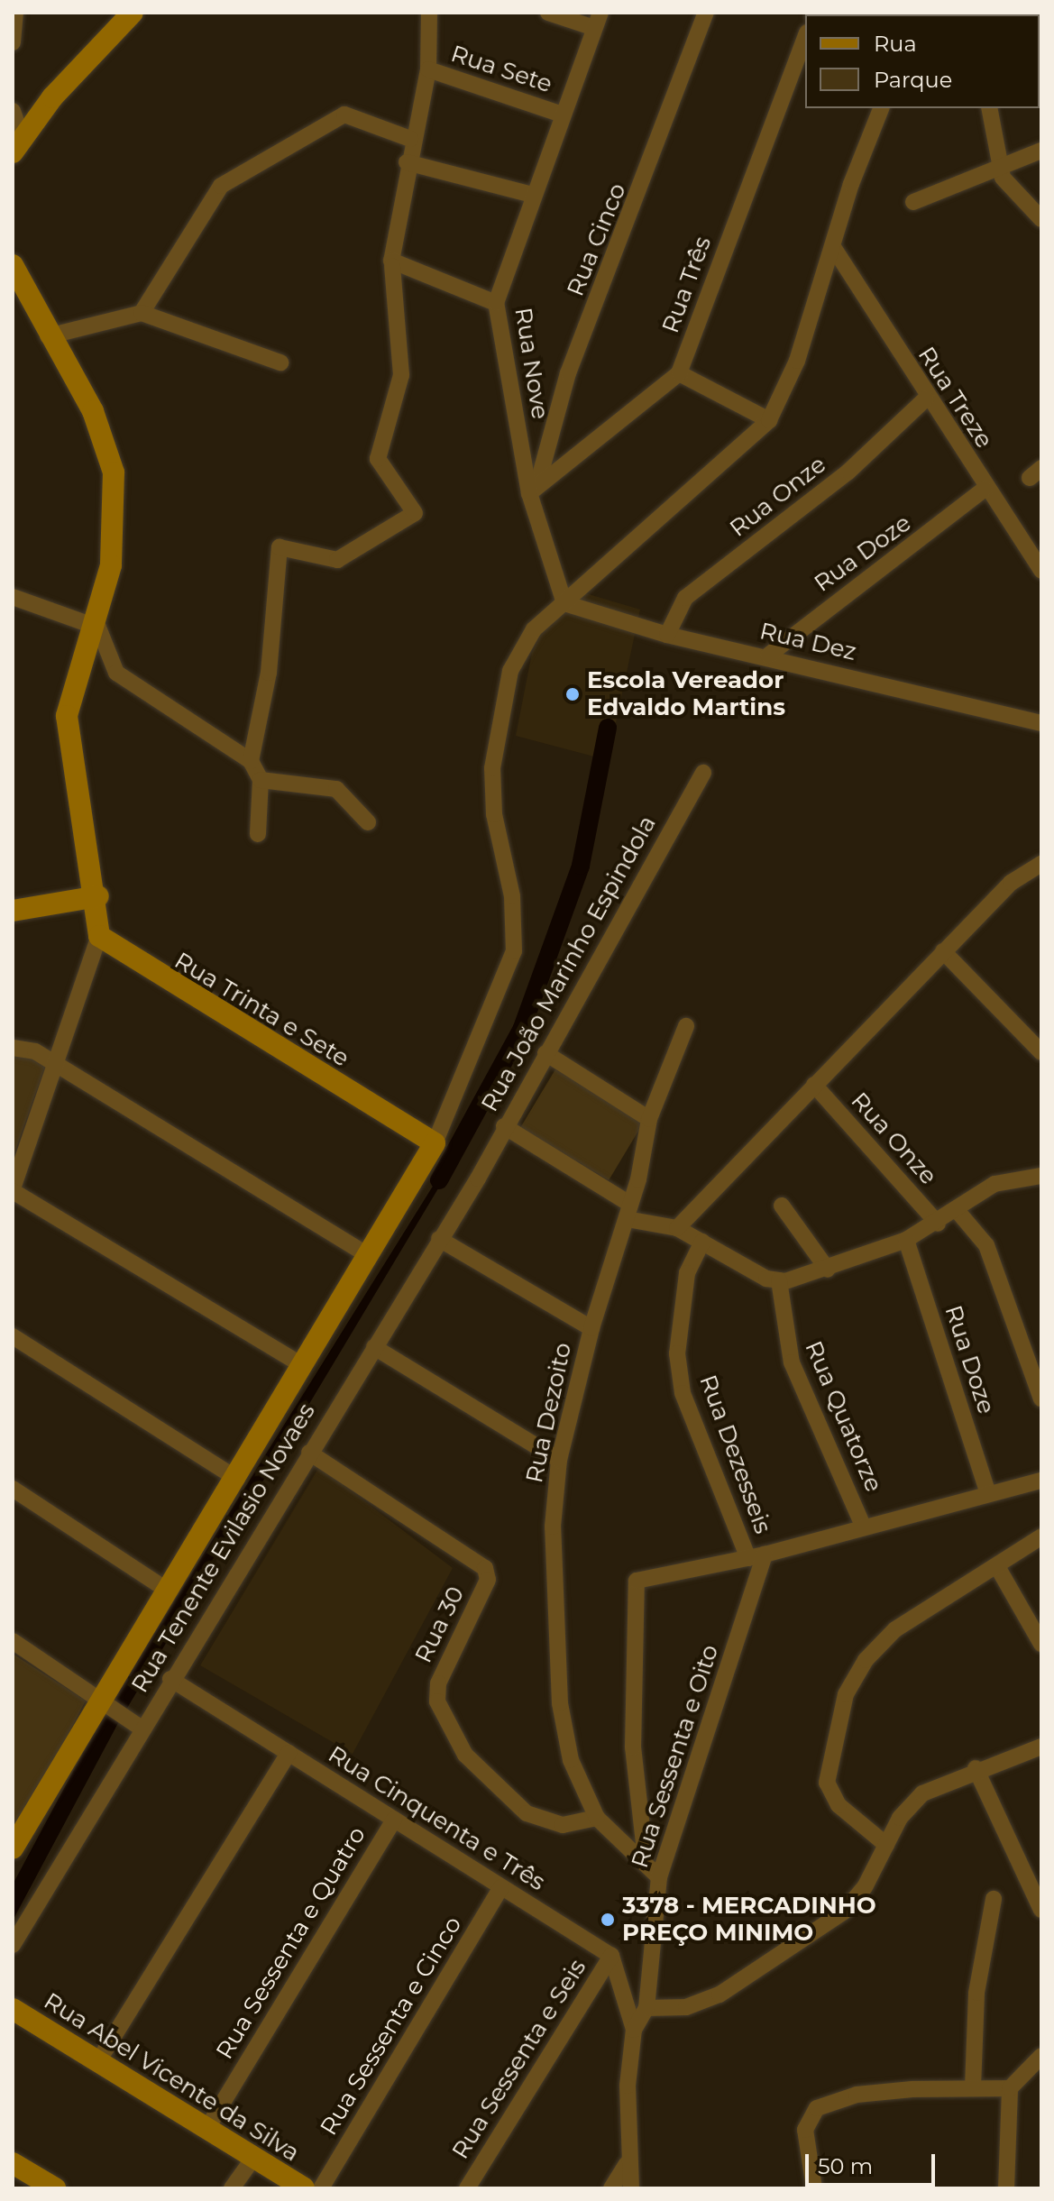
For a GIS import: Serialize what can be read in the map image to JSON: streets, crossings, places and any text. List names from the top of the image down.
{
  "streets": {
    "street": [
      "Rua Sete",
      "Rua Cinco",
      "Rua Três",
      "Rua Nove",
      "Rua Treze",
      "Rua Onze",
      "Rua Doze",
      "Rua Dez",
      "Rua João Marinho Espindola",
      "Rua Trinta e Sete",
      "Rua Dezoito",
      "Rua Quatorze",
      "Rua Dezesseis",
      "Rua Tenente Evilasio Novaes",
      "Rua 30",
      "Rua Sessenta e Oito",
      "Rua Cinquenta e Três",
      "Rua Sessenta e Quatro",
      "Rua Sessenta e Cinco",
      "Rua Sessenta e Seis",
      "Rua Abel Vicente da Silva"
    ]
  },
  "crossings": [
    ["Rua Sete", "Rua Nove"],
    ["Rua Cinco", "Rua Nove"],
    ["Rua Nove", "Rua Dez"],
    ["Rua Treze", "Rua Onze"],
    ["Rua Treze", "Rua Doze"],
    ["Rua Onze", "Rua Dez"],
    ["Rua Doze", "Rua Dez"],
    ["Rua João Marinho Espindola", "Rua Tenente Evilasio Novaes"],
    ["Rua Dezoito", "Rua 30"],
    ["Rua Dezoito", "Rua Sessenta e Oito"],
    ["Rua Dezesseis", "Rua Sessenta e Oito"],
    ["Rua Tenente Evilasio Novaes", "Rua 30"],
    ["Rua Tenente Evilasio Novaes", "Rua Cinquenta e Três"],
    ["Rua Cinquenta e Três", "Rua Sessenta e Quatro"],
    ["Rua Cinquenta e Três", "Rua Sessenta e Cinco"],
    ["Rua Cinquenta e Três", "Rua Sessenta e Seis"],
    ["Rua Sessenta e Quatro", "Rua Abel Vicente da Silva"]
  ],
  "places": ["Escola Vereador Edvaldo Martins", "3378 - MERCADINHO PREÇO MINIMO"],
  "legend": ["Rua", "Parque"],
  "scale_bar": "50 m"
}
